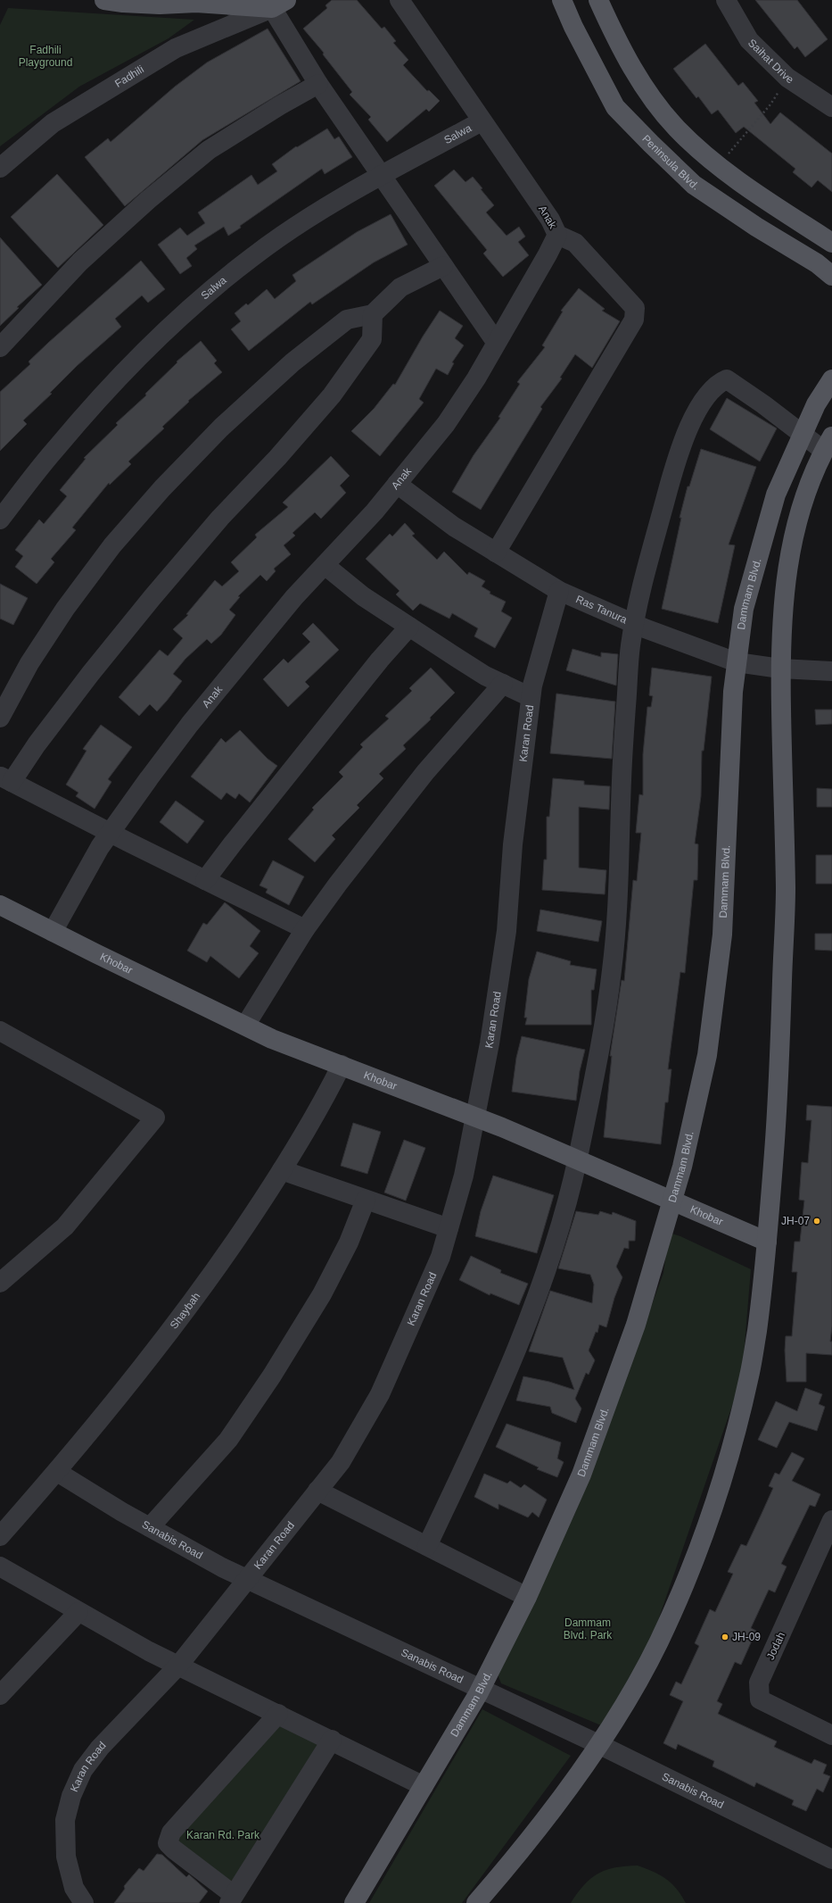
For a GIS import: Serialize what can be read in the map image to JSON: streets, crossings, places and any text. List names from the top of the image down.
{
  "streets": {
    "main road": ["Peninsula Blvd.", "Dammam Blvd.", "Khobar"],
    "street": [
      "Saihat Drive",
      "Fadhili",
      "Salwa",
      "Anak",
      "Ras Tanura",
      "Karan Road",
      "Shaybah",
      "Sanabis Road",
      "Jodah"
    ]
  },
  "crossings": [
    ["Salwa", "Anak"],
    ["Anak", "Ras Tanura"],
    ["Anak", "Khobar"],
    ["Dammam Blvd.", "Ras Tanura"],
    ["Dammam Blvd.", "Khobar"],
    ["Dammam Blvd.", "Sanabis Road"],
    ["Ras Tanura", "Karan Road"],
    ["Karan Road", "Khobar"],
    ["Karan Road", "Sanabis Road"],
    ["Khobar", "Shaybah"],
    ["Shaybah", "Sanabis Road"]
  ],
  "parks": ["Fadhili Playground", "Dammam Blvd. Park", "Karan Rd. Park"],
  "places": ["JH-07", "JH-09"]
}
